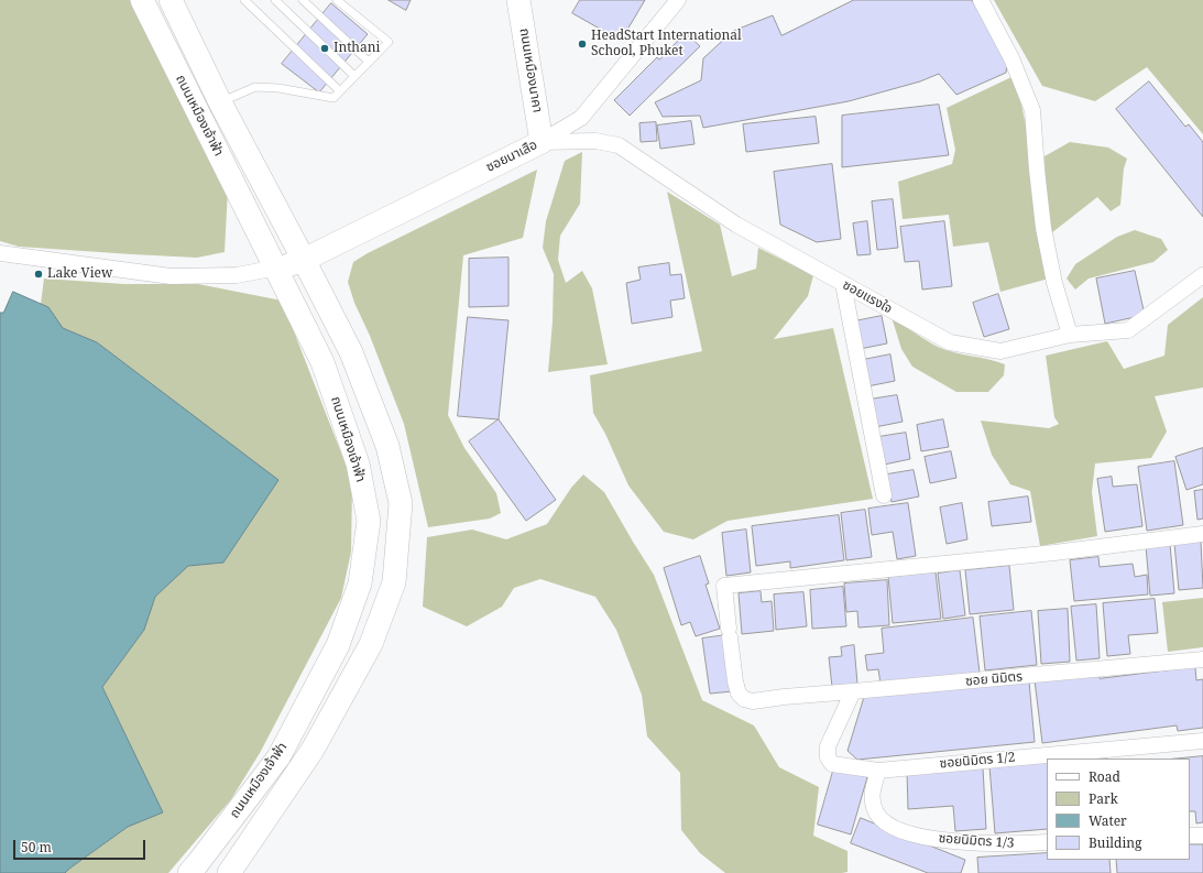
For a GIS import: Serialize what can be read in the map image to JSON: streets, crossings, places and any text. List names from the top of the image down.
{
  "streets": {
    "street": [
      "ถนนเหมืองนาคา",
      "ถนนเหมืองเจ้าฟ้า",
      "ซอยนาเสือ",
      "ซอยแรงใจ",
      "ซอย นิมิตร",
      "ซอยนิมิตร 1/2",
      "ซอยนิมิตร 1/3"
    ]
  },
  "crossings": [
    ["ถนนเหมืองนาคา", "ซอยนาเสือ"],
    ["ถนนเหมืองนาคา", "ซอยแรงใจ"],
    ["ถนนเหมืองเจ้าฟ้า", "ซอยนาเสือ"],
    ["ซอยนาเสือ", "ซอยแรงใจ"],
    ["ซอย นิมิตร", "ซอยนิมิตร 1/2"],
    ["ซอยนิมิตร 1/2", "ซอยนิมิตร 1/3"]
  ],
  "places": ["HeadStart International School, Phuket", "Inthani", "Lake View"],
  "legend": [
    "Road",
    "Park",
    "Water",
    "Building"
  ],
  "scale_bar": "50 m"
}
